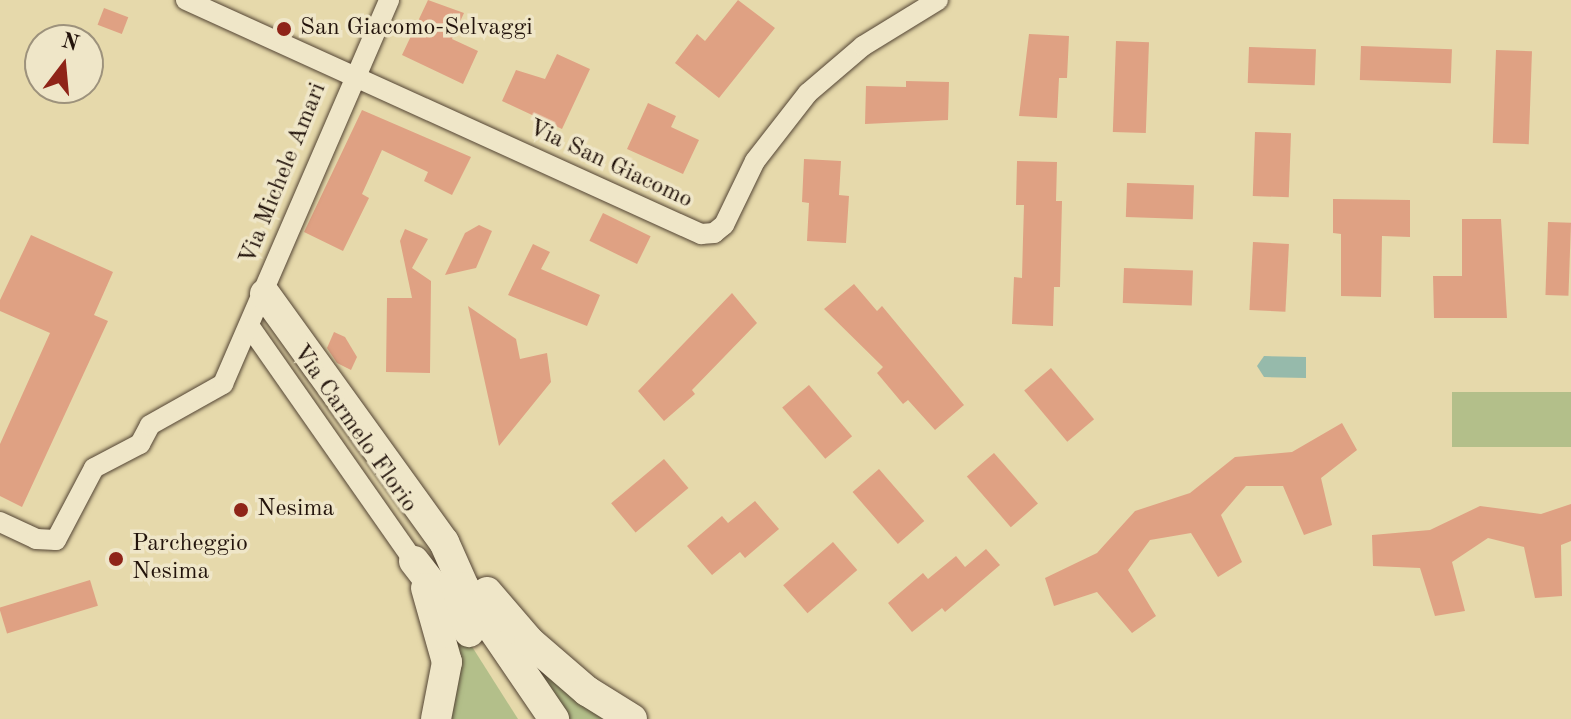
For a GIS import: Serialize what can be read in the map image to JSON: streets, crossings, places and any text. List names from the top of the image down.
{
  "streets": {
    "street": ["Via San Giacomo", "Via Michele Amari", "Via Carmelo Florio"]
  },
  "crossings": [
    ["Via San Giacomo", "Via Michele Amari"],
    ["Via Michele Amari", "Via Carmelo Florio"]
  ],
  "places": ["San Giacomo-Selvaggi", "Nesima", "Parcheggio Nesima"],
  "north": "top"
}
